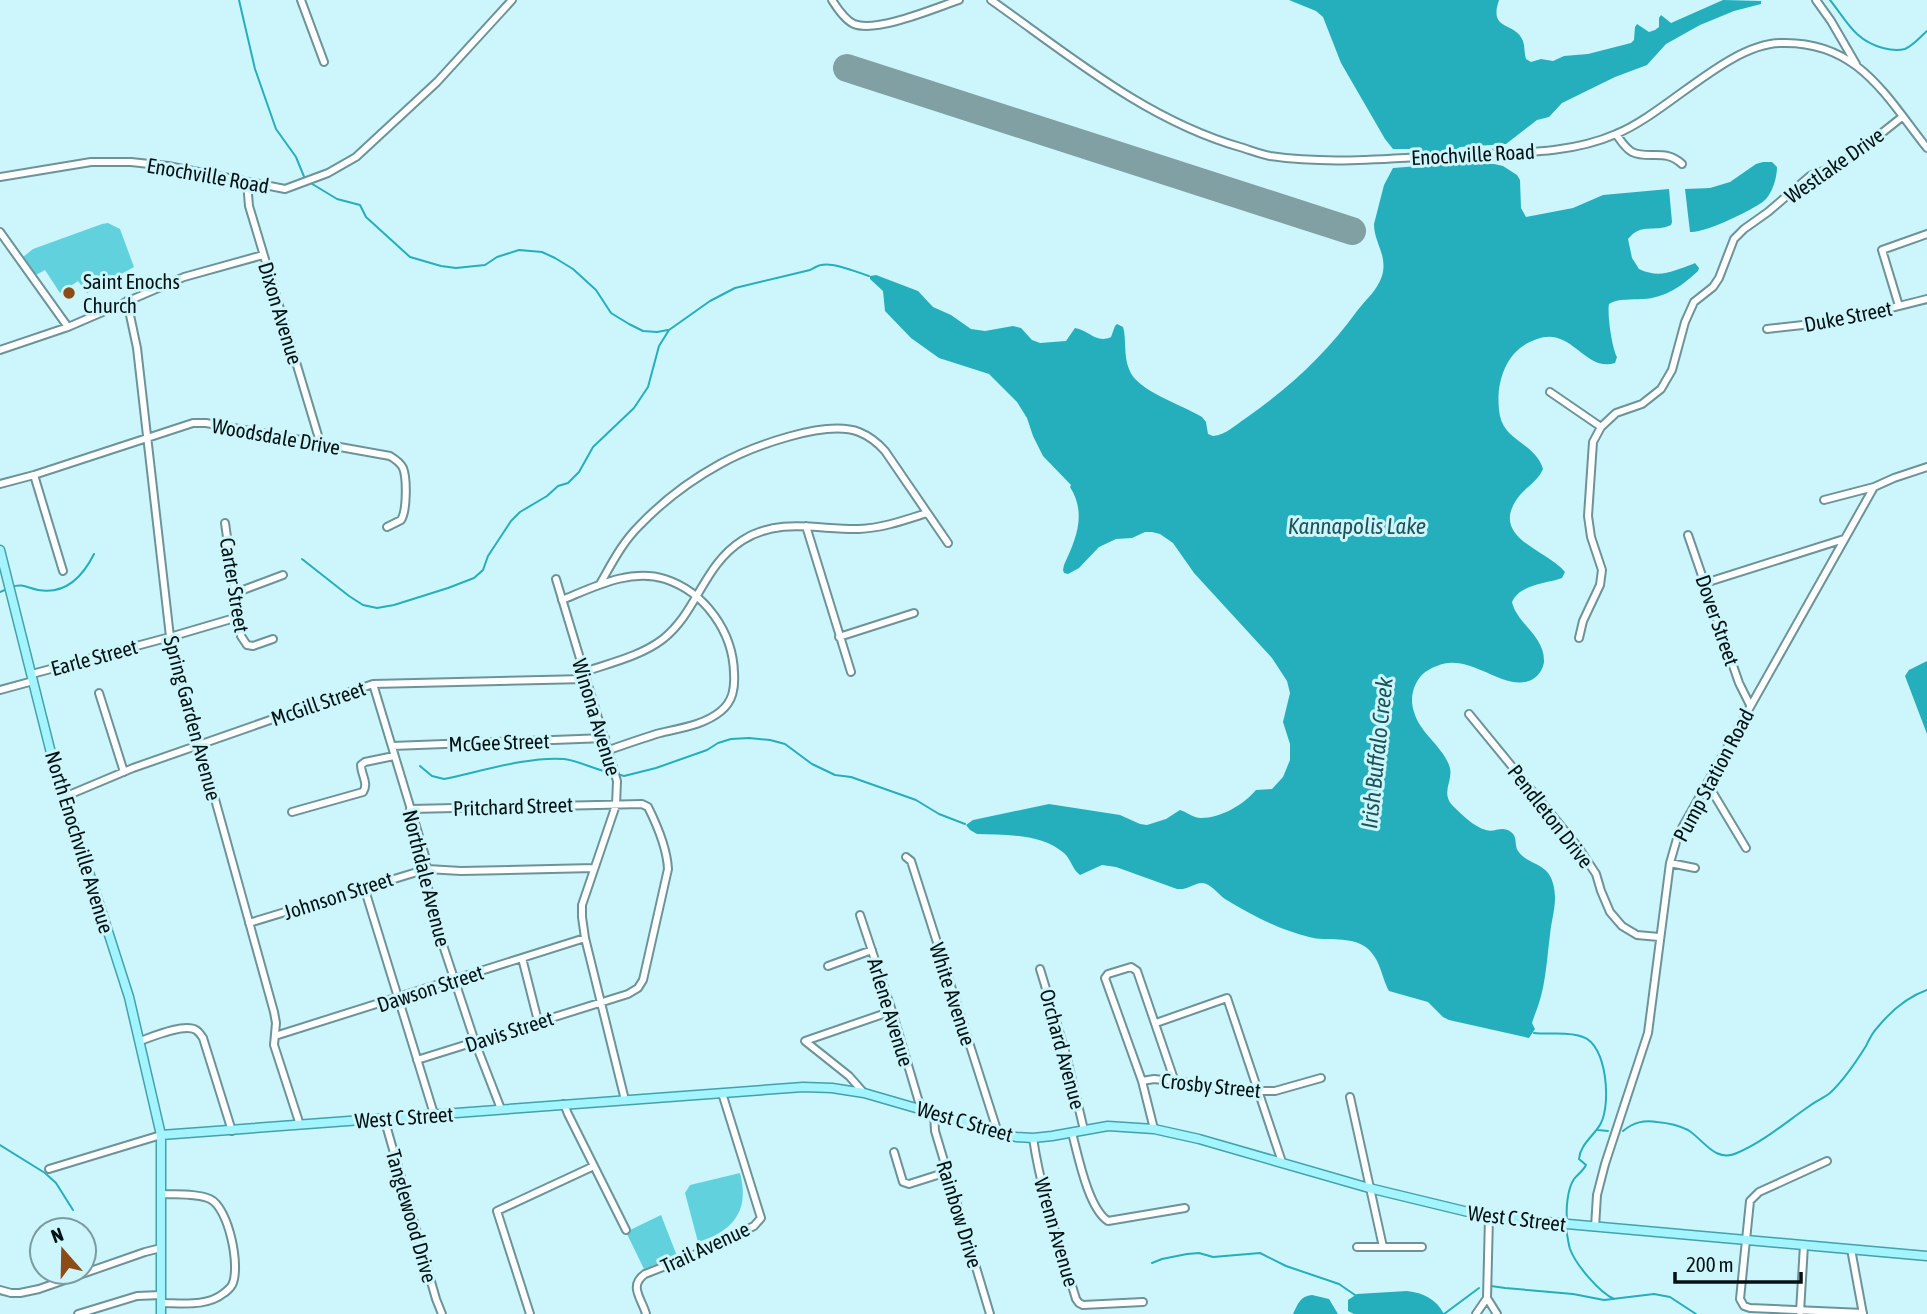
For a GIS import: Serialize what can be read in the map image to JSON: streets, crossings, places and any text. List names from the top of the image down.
{
  "streets": {
    "main road": ["North Enochville Avenue", "West C Street"],
    "street": [
      "Enochville Road",
      "Westlake Drive",
      "Dixon Avenue",
      "Duke Street",
      "Woodsdale Drive",
      "Carter Street",
      "Dover Street",
      "Earle Street",
      "McGill Street",
      "Winona Avenue",
      "Spring Garden Avenue",
      "McGee Street",
      "Pump Station Road",
      "Pritchard Street",
      "Pendleton Drive",
      "Northdale Avenue",
      "Johnson Street",
      "Dawson Street",
      "White Avenue",
      "Arlene Avenue",
      "Davis Street",
      "Orchard Avenue",
      "Crosby Street",
      "Rainbow Drive",
      "Tanglewood Drive",
      "Wrenn Avenue",
      "Trail Avenue"
    ]
  },
  "crossings": [
    ["Enochville Road", "Westlake Drive"],
    ["Enochville Road", "Dixon Avenue"],
    ["Dixon Avenue", "Woodsdale Drive"],
    ["Woodsdale Drive", "Spring Garden Avenue"],
    ["Carter Street", "Earle Street"],
    ["Dover Street", "Pump Station Road"],
    ["Earle Street", "Spring Garden Avenue"],
    ["Earle Street", "North Enochville Avenue"],
    ["McGill Street", "Winona Avenue"],
    ["McGill Street", "Spring Garden Avenue"],
    ["McGill Street", "North Enochville Avenue"],
    ["McGill Street", "Northdale Avenue"],
    ["Winona Avenue", "McGee Street"],
    ["Winona Avenue", "Pritchard Street"],
    ["Winona Avenue", "Johnson Street"],
    ["Winona Avenue", "Dawson Street"],
    ["Winona Avenue", "Davis Street"],
    ["Winona Avenue", "West C Street"],
    ["Spring Garden Avenue", "Johnson Street"],
    ["Spring Garden Avenue", "Dawson Street"],
    ["Spring Garden Avenue", "West C Street"],
    ["McGee Street", "Northdale Avenue"],
    ["Pump Station Road", "Pendleton Drive"],
    ["Pump Station Road", "West C Street"],
    ["Pritchard Street", "Northdale Avenue"],
    ["Pritchard Street", "Davis Street"],
    ["North Enochville Avenue", "West C Street"],
    ["Northdale Avenue", "Johnson Street"],
    ["Northdale Avenue", "Dawson Street"],
    ["Northdale Avenue", "Davis Street"],
    ["Northdale Avenue", "West C Street"],
    ["White Avenue", "West C Street"],
    ["Arlene Avenue", "West C Street"],
    ["Orchard Avenue", "West C Street"],
    ["West C Street", "Rainbow Drive"],
    ["West C Street", "Tanglewood Drive"],
    ["West C Street", "Wrenn Avenue"],
    ["West C Street", "Trail Avenue"]
  ],
  "water": ["Kannapolis Lake", "Irish Buffalo Creek"],
  "places": ["Saint Enochs Church"],
  "scale_bar": "200 m",
  "north": "top"
}
